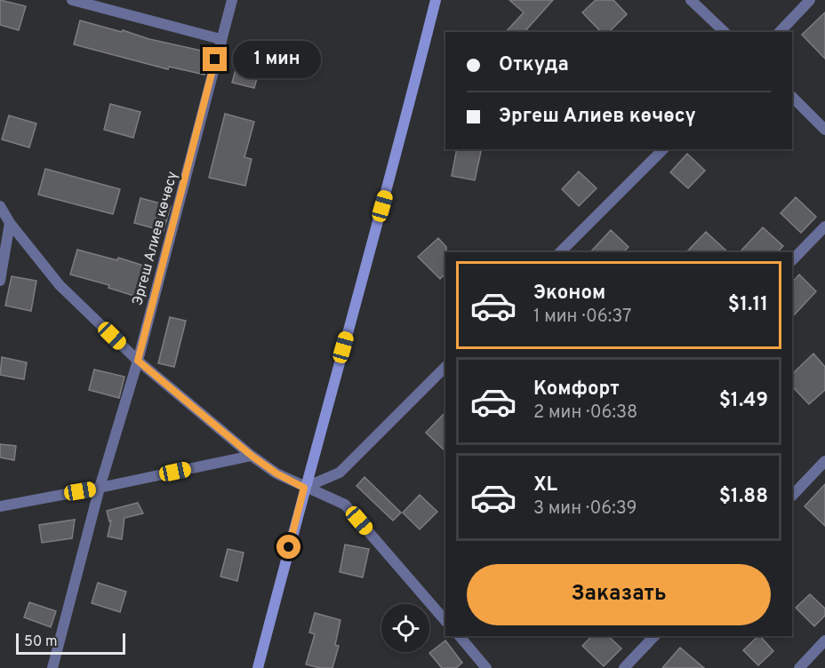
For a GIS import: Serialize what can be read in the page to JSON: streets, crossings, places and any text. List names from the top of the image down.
{
  "streets": {
    "street": ["Эргеш Алиев көчөсү"]
  },
  "scale_bar": "50 m",
  "page": {
    "banner": ["Откуда", "Эргеш Алиев көчөсү"],
    "bubble": "1 мин",
    "list": [
      {
        "name": "Эконом",
        "note": "1 мин · 06:37",
        "value": "$1.11"
      },
      {
        "name": "Комфорт",
        "note": "2 мин · 06:38",
        "value": "$1.49"
      },
      {
        "name": "XL",
        "note": "3 мин · 06:39",
        "value": "$1.88"
      }
    ],
    "buttons": "Заказать",
    "scale": "50 m"
  }
}
